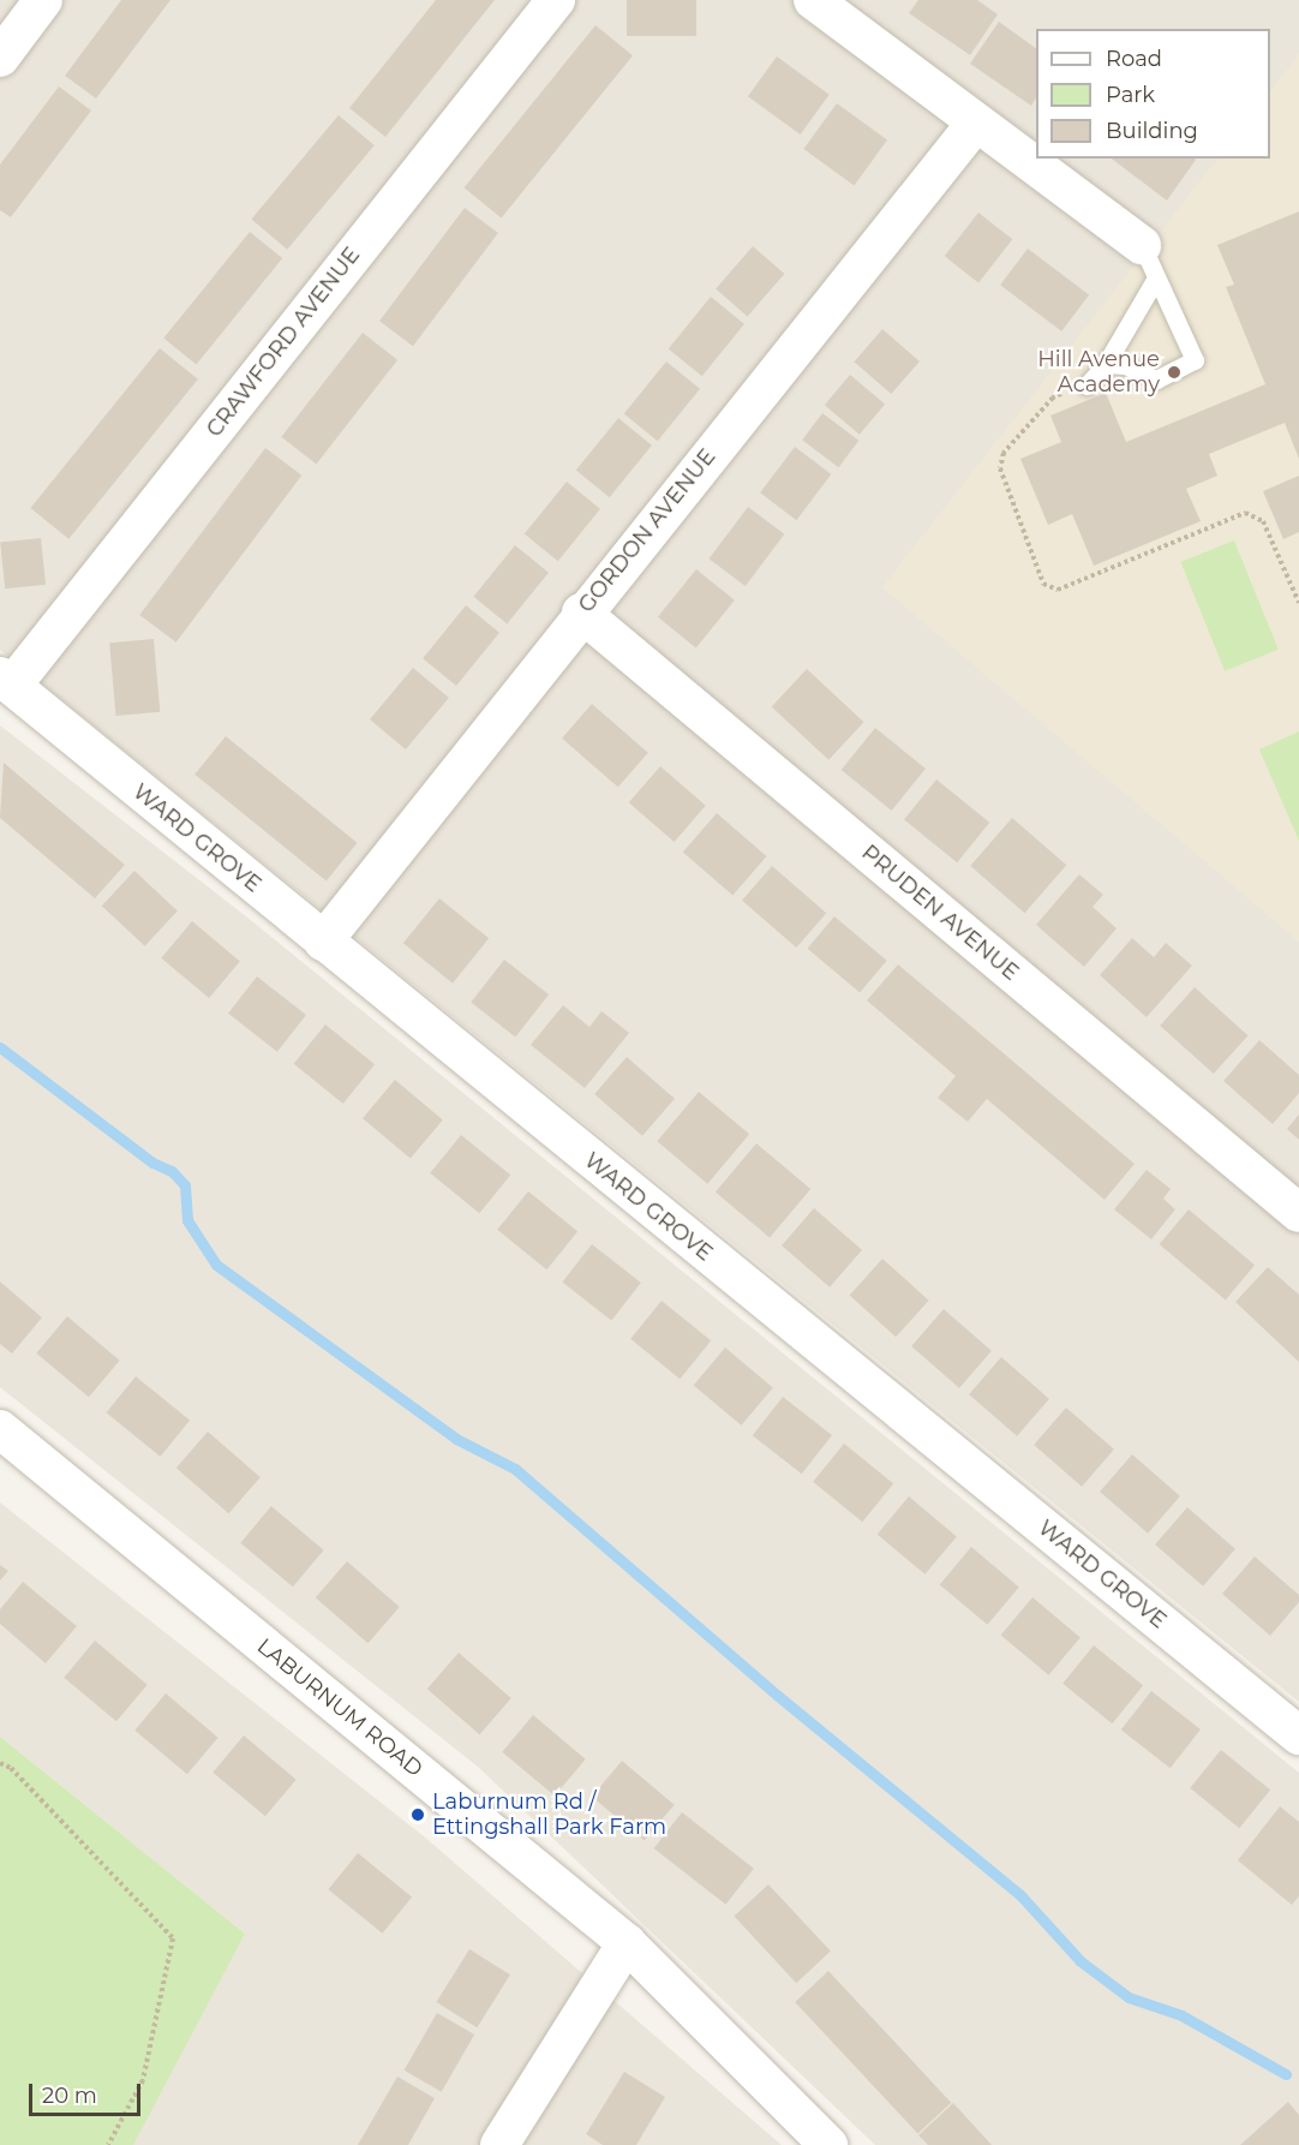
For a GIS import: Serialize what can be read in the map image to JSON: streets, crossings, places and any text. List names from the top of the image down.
{
  "streets": {
    "street": [
      "CRAWFORD AVENUE",
      "GORDON AVENUE",
      "WARD GROVE",
      "PRUDEN AVENUE",
      "LABURNUM ROAD"
    ]
  },
  "crossings": [
    ["CRAWFORD AVENUE", "WARD GROVE"],
    ["GORDON AVENUE", "WARD GROVE"],
    ["GORDON AVENUE", "PRUDEN AVENUE"]
  ],
  "places": ["Hill Avenue Academy", "Laburnum Rd / Ettingshall Park Farm"],
  "legend": ["Road", "Park", "Building"],
  "scale_bar": "20 m"
}
